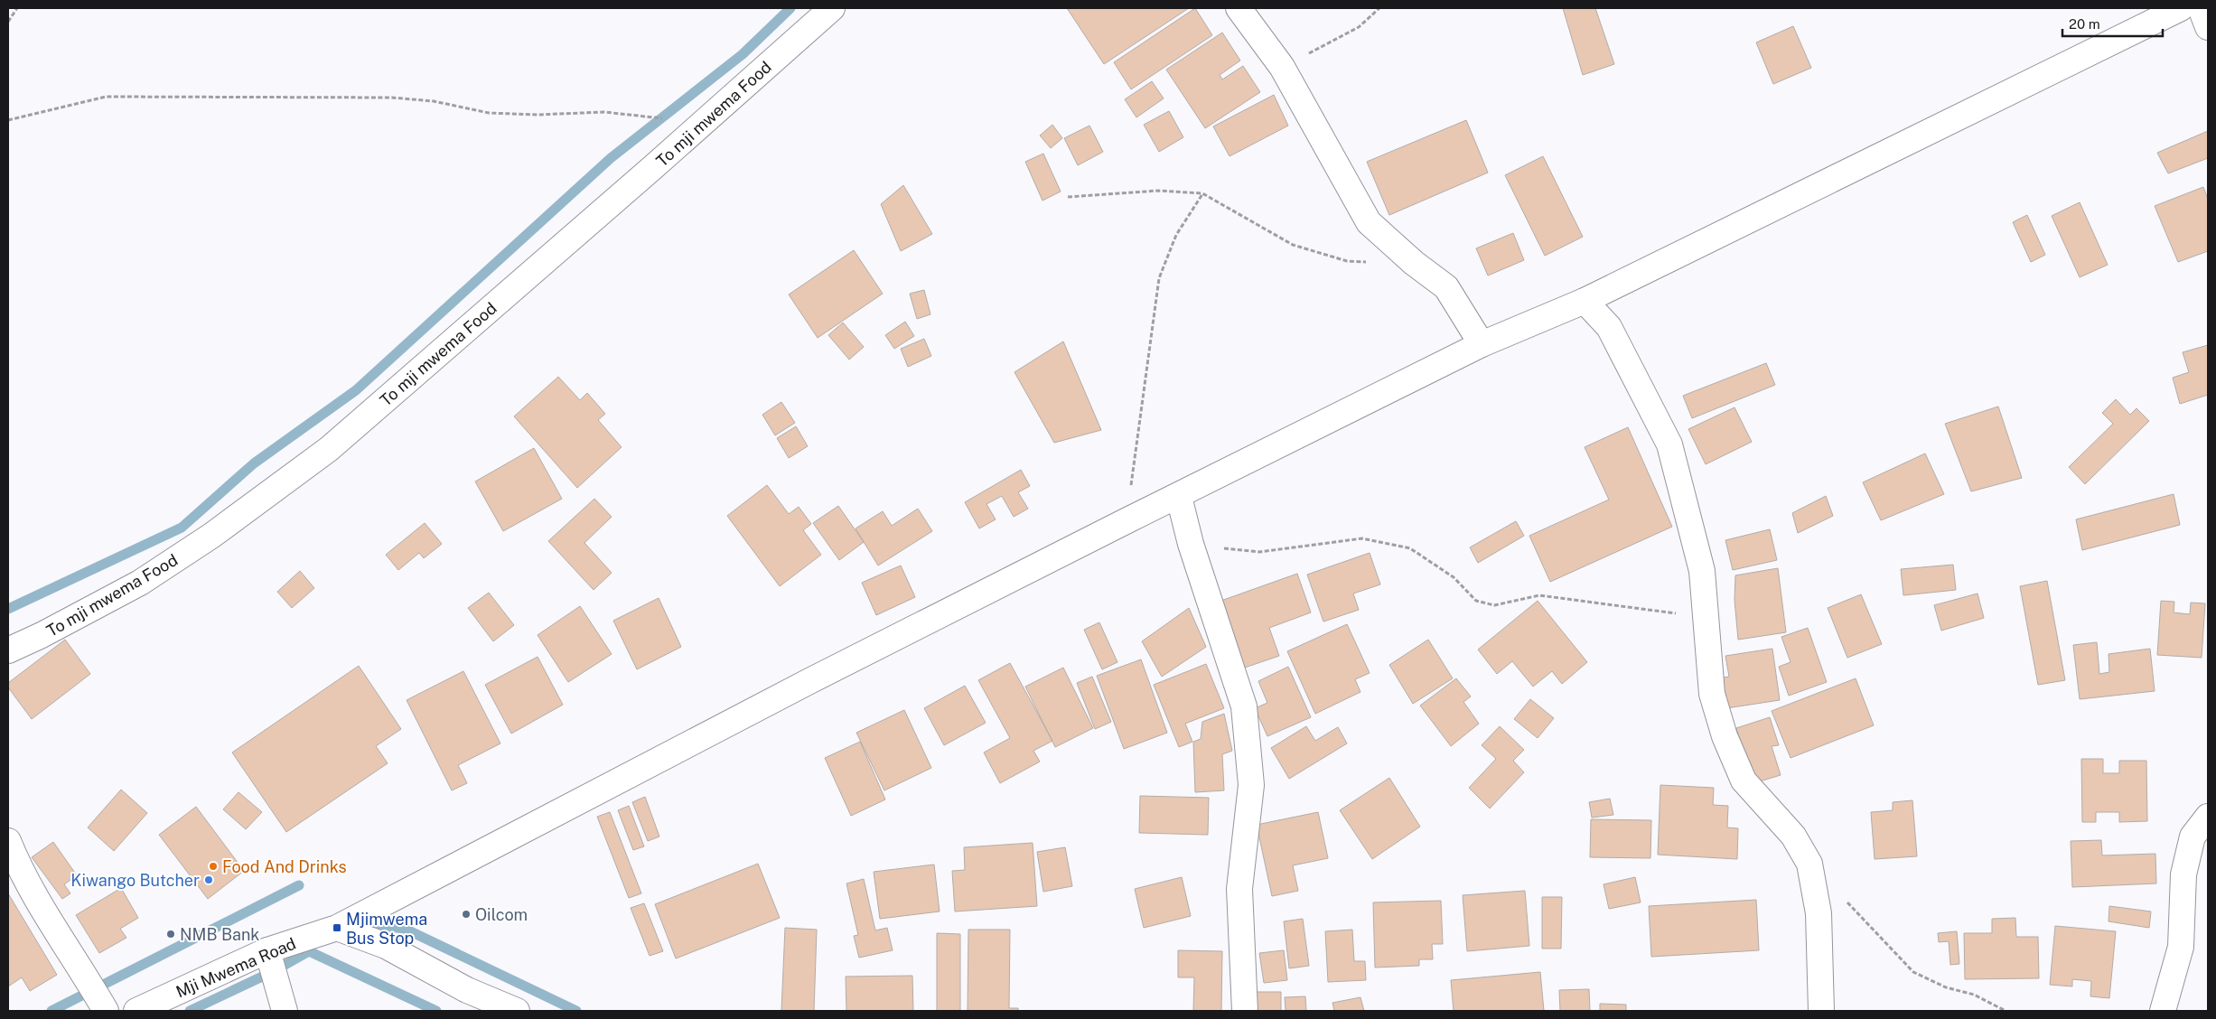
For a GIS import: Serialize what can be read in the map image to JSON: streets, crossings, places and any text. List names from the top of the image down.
{
  "streets": {
    "street": ["To mji mwema Food", "Mji Mwema Road"]
  },
  "places": {
    "other": [
      "Food And Drinks",
      "Kiwango Butcher",
      "Oilcom",
      "NMB Bank"
    ],
    "transit": ["Mjimwema Bus Stop"]
  },
  "scale_bar": "20 m"
}
